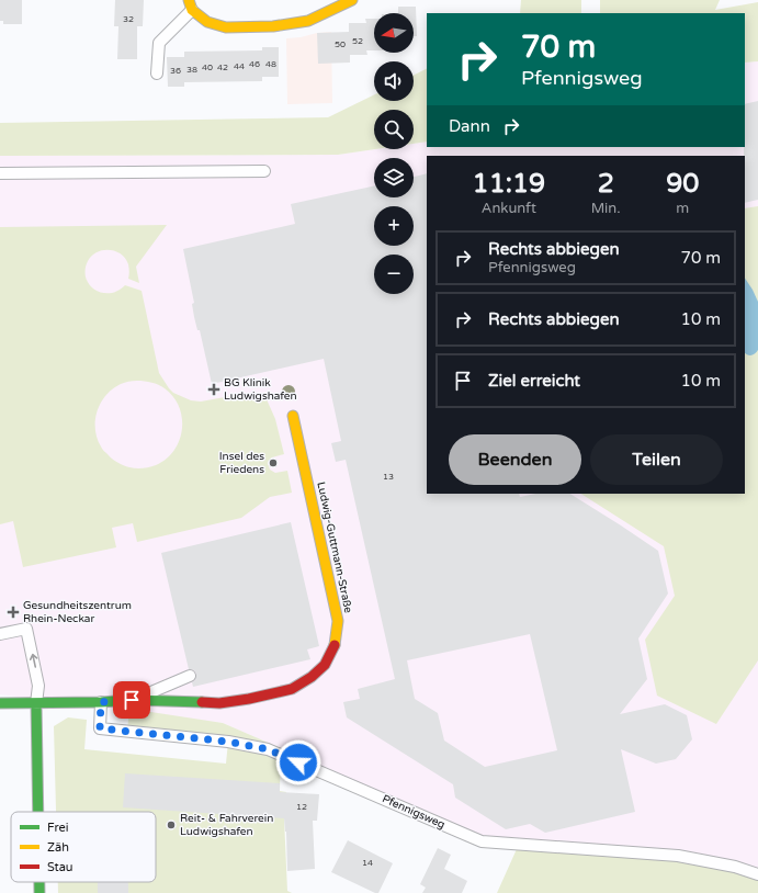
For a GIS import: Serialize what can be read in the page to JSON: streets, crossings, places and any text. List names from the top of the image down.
{
  "streets": {
    "street": ["Ludwig-Guttmann-Straße"],
    "lane": ["Pfennigsweg"]
  },
  "crossings": [
    ["Ludwig-Guttmann-Straße", "Pfennigsweg"]
  ],
  "places": {
    "health": ["BG Klinik Ludwigshafen", "Gesundheitszentrum Rhein-Neckar"],
    "other": ["Insel des Friedens", "Reit- & Fahrverein Ludwigshafen"]
  },
  "house_numbers": [
    "32",
    "52",
    "50",
    "46",
    "48",
    "44",
    "40",
    "42",
    "38",
    "36",
    "13",
    "12",
    "14"
  ],
  "legend": ["Frei", "Zäh", "Stau"],
  "north": "left",
  "page": {
    "map_buttons": ["+", "−"],
    "turn": ["70 m", "Pfennigsweg"],
    "then": "Dann",
    "eta": [
      "11:19",
      "Ankunft",
      "2",
      "Min.",
      "90",
      "m"
    ],
    "list": [
      {
        "name": "Rechts abbiegen",
        "note": "Pfennigsweg",
        "value": "70 m"
      },
      {
        "name": "Rechts abbiegen",
        "value": "10 m"
      },
      {
        "name": "Ziel erreicht",
        "value": "10 m"
      }
    ],
    "buttons": ["Beenden", "Teilen"]
  }
}
